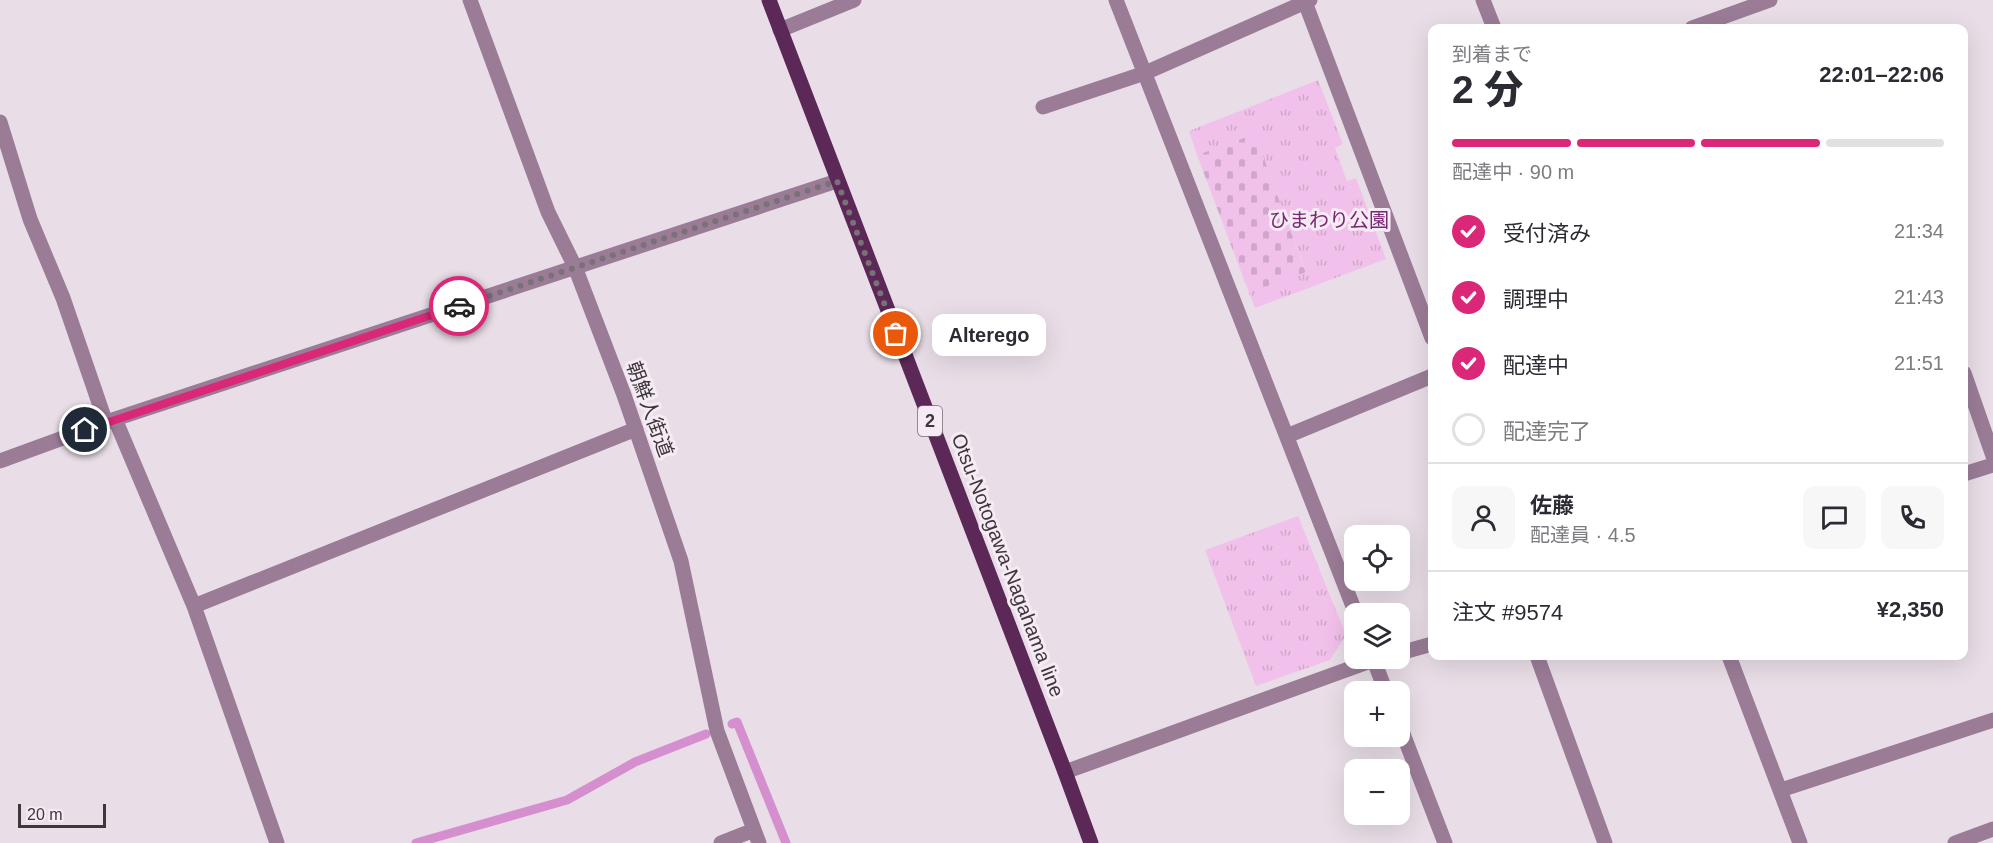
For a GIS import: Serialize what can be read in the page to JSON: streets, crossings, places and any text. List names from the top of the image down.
{
  "streets": {
    "main road": ["2", "Otsu-Notogawa-Nagahama line"],
    "street": ["朝鮮人街道"]
  },
  "parks": ["ひまわり公園"],
  "places": ["Alterego"],
  "scale_bar": "20 m",
  "page": {
    "heading": ["2 分", "到着まで", "22:01–22:06"],
    "panel": [
      "佐藤",
      "配達員 · 4.5",
      "注文 #9574",
      "¥2,350"
    ],
    "bar": "配達中 · 90 m",
    "list": [
      ["受付済み", "21:34"],
      ["調理中", "21:43"],
      ["配達中", "21:51"],
      "配達完了"
    ],
    "bubble": "Alterego",
    "map_buttons": ["+", "−"],
    "scale": "20 m"
  }
}
